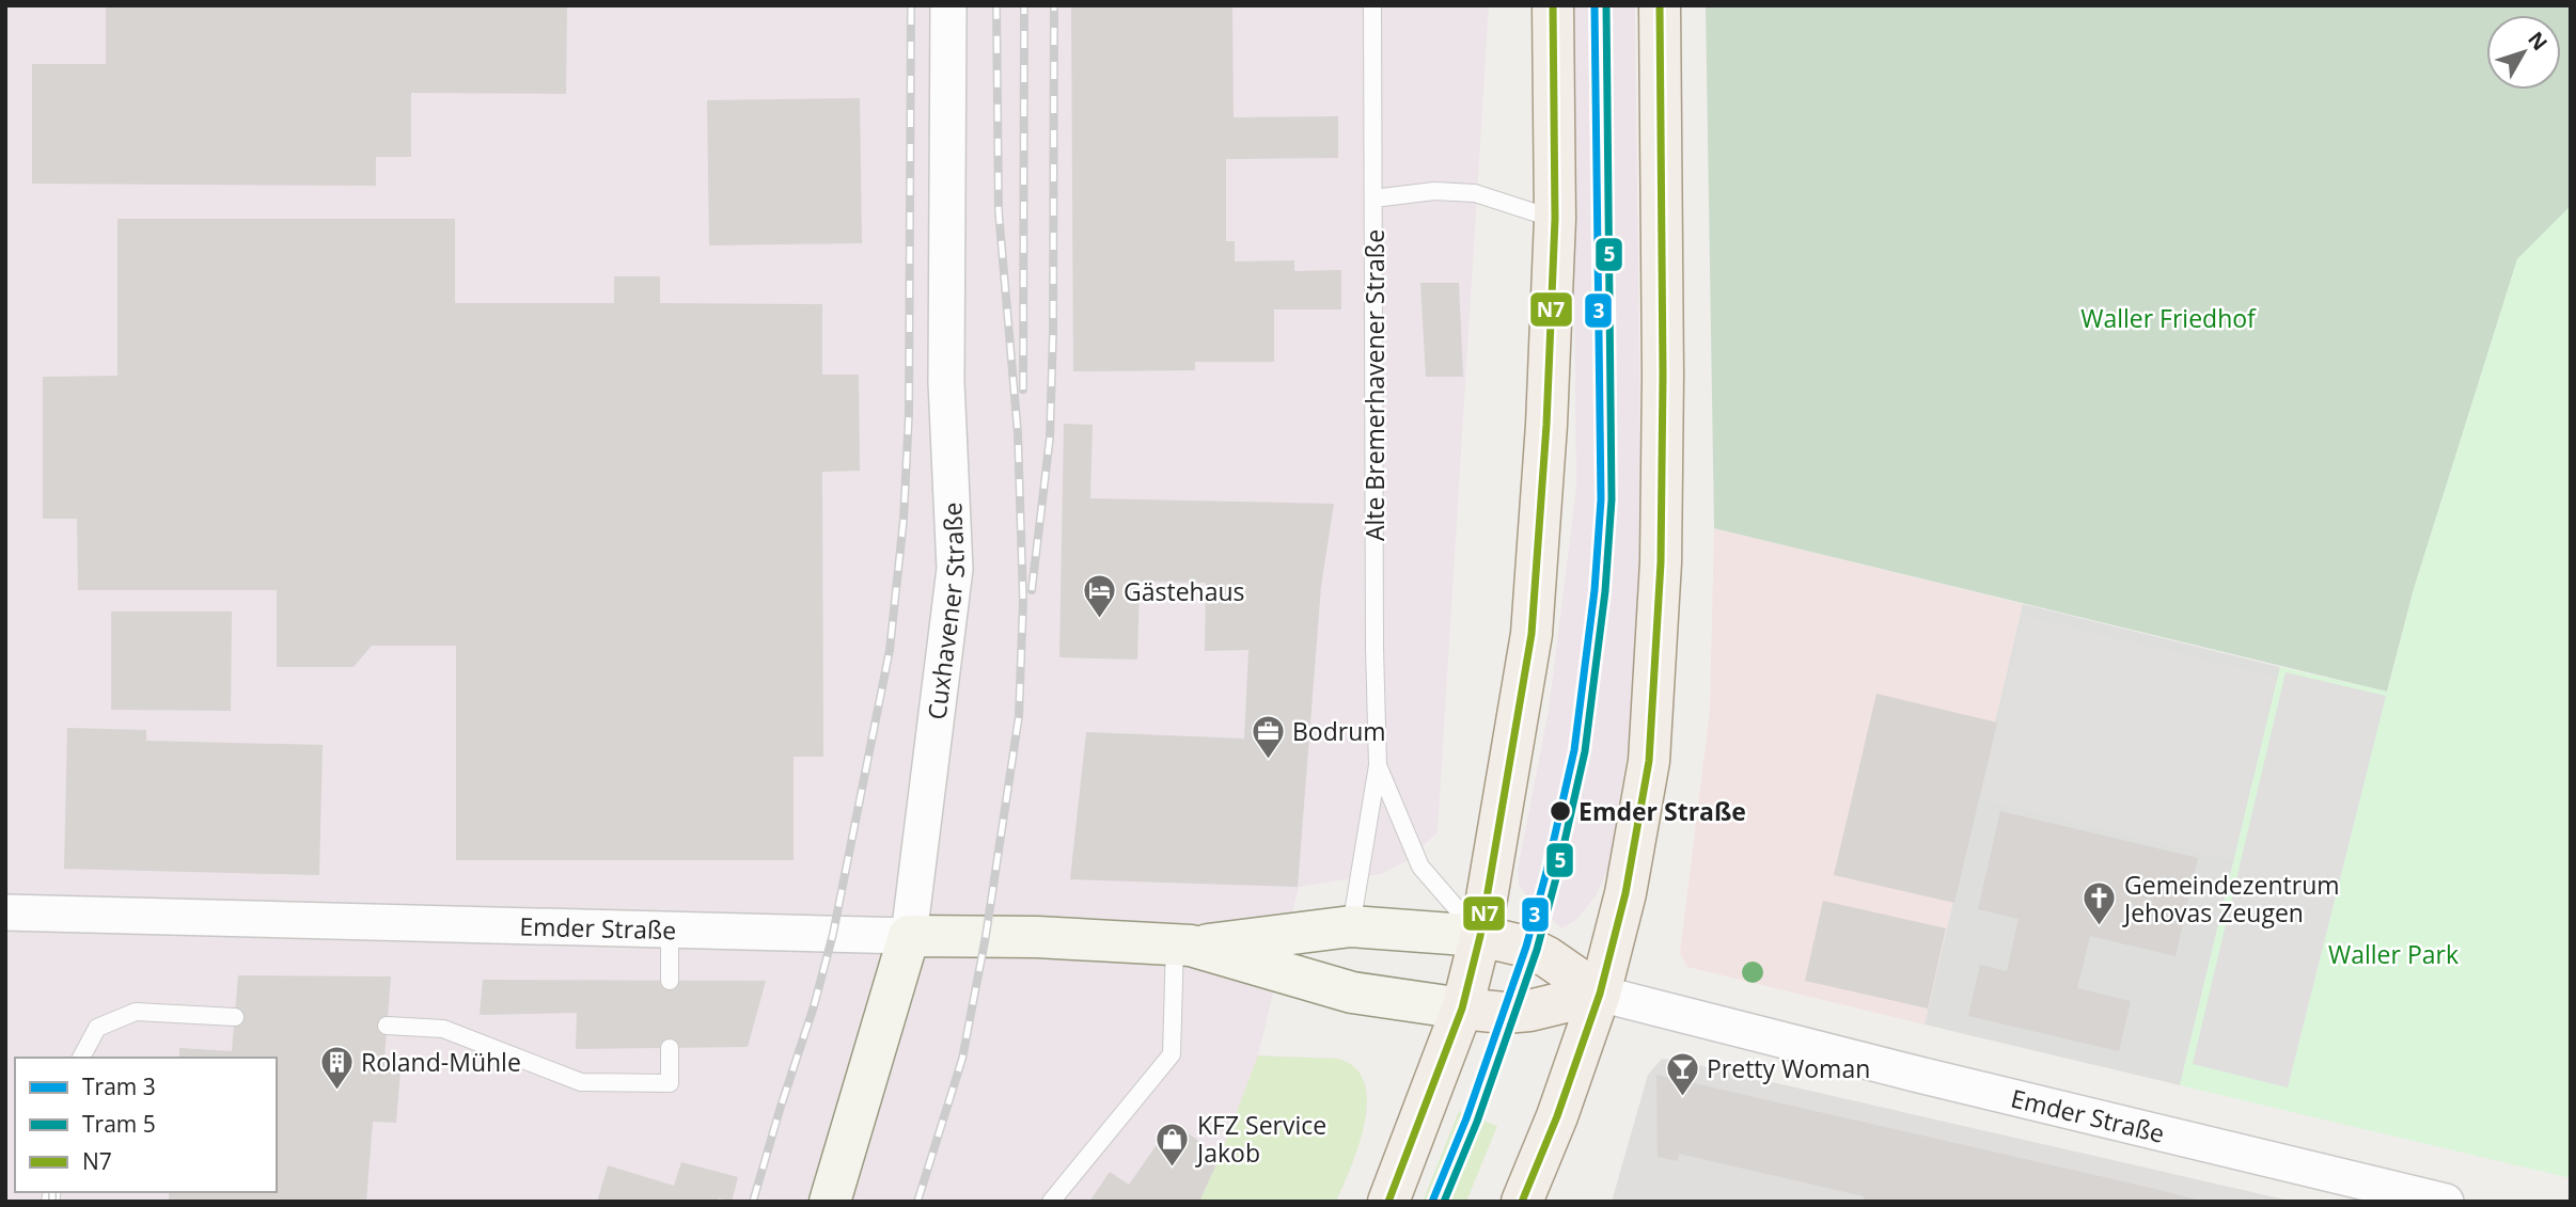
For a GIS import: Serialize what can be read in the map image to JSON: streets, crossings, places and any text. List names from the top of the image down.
{
  "streets": {
    "main road": ["Emder Straße"],
    "street": ["Cuxhavener Straße"],
    "lane": ["Alte Bremerhavener Straße"]
  },
  "crossings": [
    ["Alte Bremerhavener Straße", "Emder Straße"],
    ["Cuxhavener Straße", "Emder Straße"]
  ],
  "parks": ["Waller Friedhof", "Waller Park"],
  "places": {
    "hotel": ["Gästehaus"],
    "office": ["Bodrum"],
    "other": ["Emder Straße"],
    "church": ["Gemeindezentrum Jehovas Zeugen"],
    "building": ["Roland-Mühle"],
    "bar": ["Pretty Woman"],
    "shop": ["KFZ Service Jakob"]
  },
  "lines": ["tram line 3", "tram line 5", "transit line N7"],
  "legend": ["Tram 3", "Tram 5", "N7"],
  "north": "top right"
}
